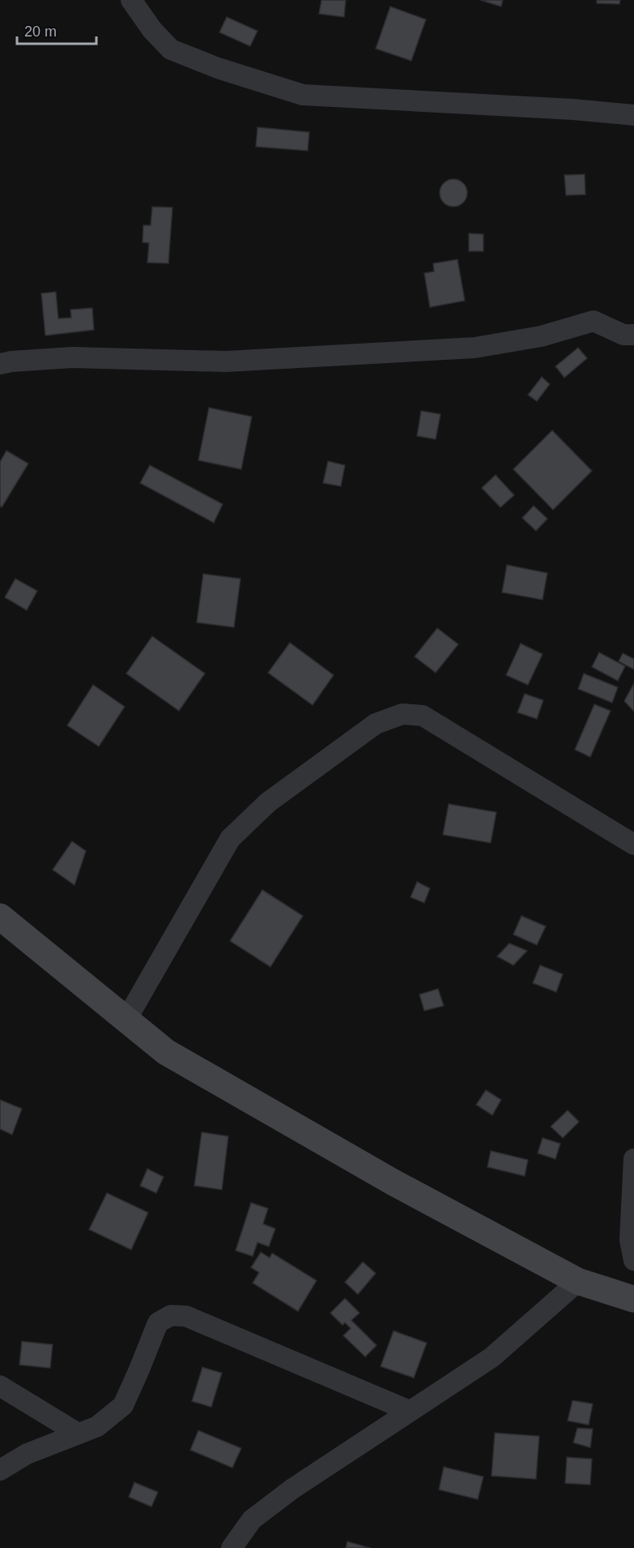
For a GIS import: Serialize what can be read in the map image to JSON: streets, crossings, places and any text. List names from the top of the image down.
{
  "scale_bar": "20 m"
}
